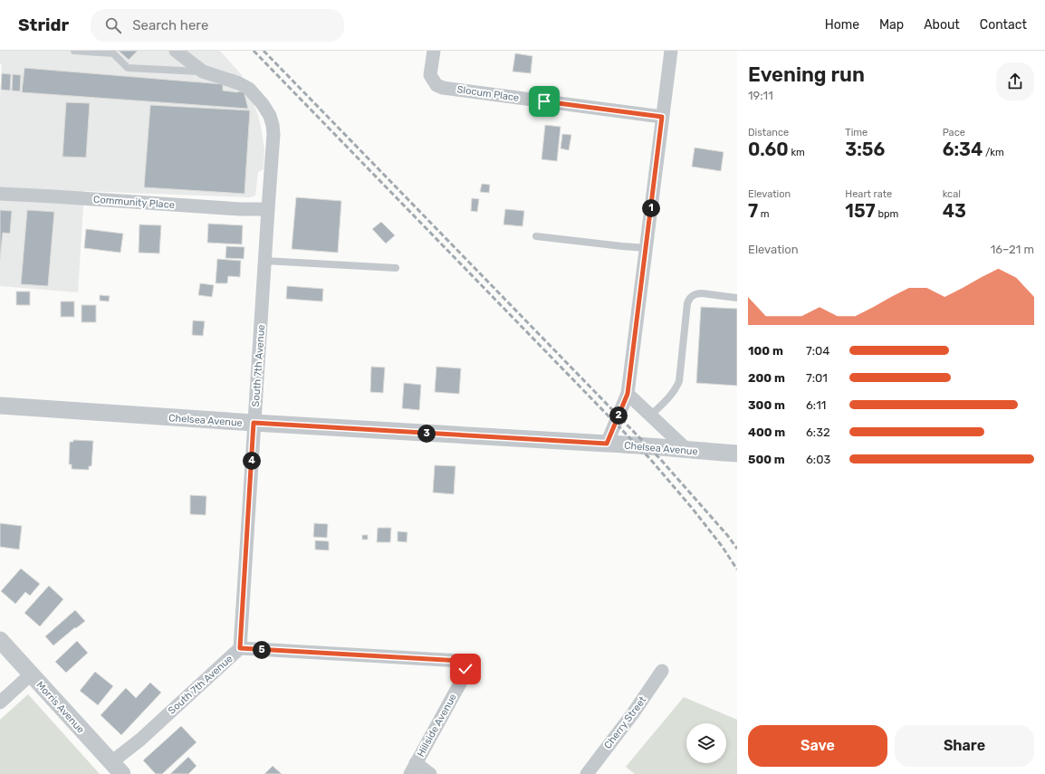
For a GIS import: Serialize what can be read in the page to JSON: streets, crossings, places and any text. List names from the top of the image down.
{
  "streets": {
    "street": [
      "Slocum Place",
      "Community Place",
      "South 7th Avenue",
      "Chelsea Avenue",
      "Morris Avenue",
      "Cherry Street",
      "Hillside Avenue"
    ]
  },
  "crossings": [
    ["Community Place", "South 7th Avenue"],
    ["South 7th Avenue", "Chelsea Avenue"],
    ["South 7th Avenue", "Morris Avenue"],
    ["South 7th Avenue", "Hillside Avenue"]
  ],
  "page": {
    "header": "Stridr",
    "search": "Search here",
    "nav": [
      "Home",
      "Map",
      "About",
      "Contact"
    ],
    "heading": ["Evening run", "19:11"],
    "stats": [
      ["Distance", "0.60 km"],
      ["Time", "3:56"],
      ["Pace", "6:34 /km"],
      ["Elevation", "7 m"],
      ["Heart rate", "157 bpm"],
      ["kcal", "43"]
    ],
    "pins": [
      "1",
      "2",
      "3",
      "4",
      "5"
    ],
    "chart": ["Elevation", "16–21 m"],
    "list": [
      {
        "name": "100 m",
        "note": "7:04"
      },
      {
        "name": "200 m",
        "note": "7:01"
      },
      {
        "name": "300 m",
        "note": "6:11"
      },
      {
        "name": "400 m",
        "note": "6:32"
      },
      {
        "name": "500 m",
        "note": "6:03"
      }
    ],
    "buttons": ["Save", "Share"]
  }
}
